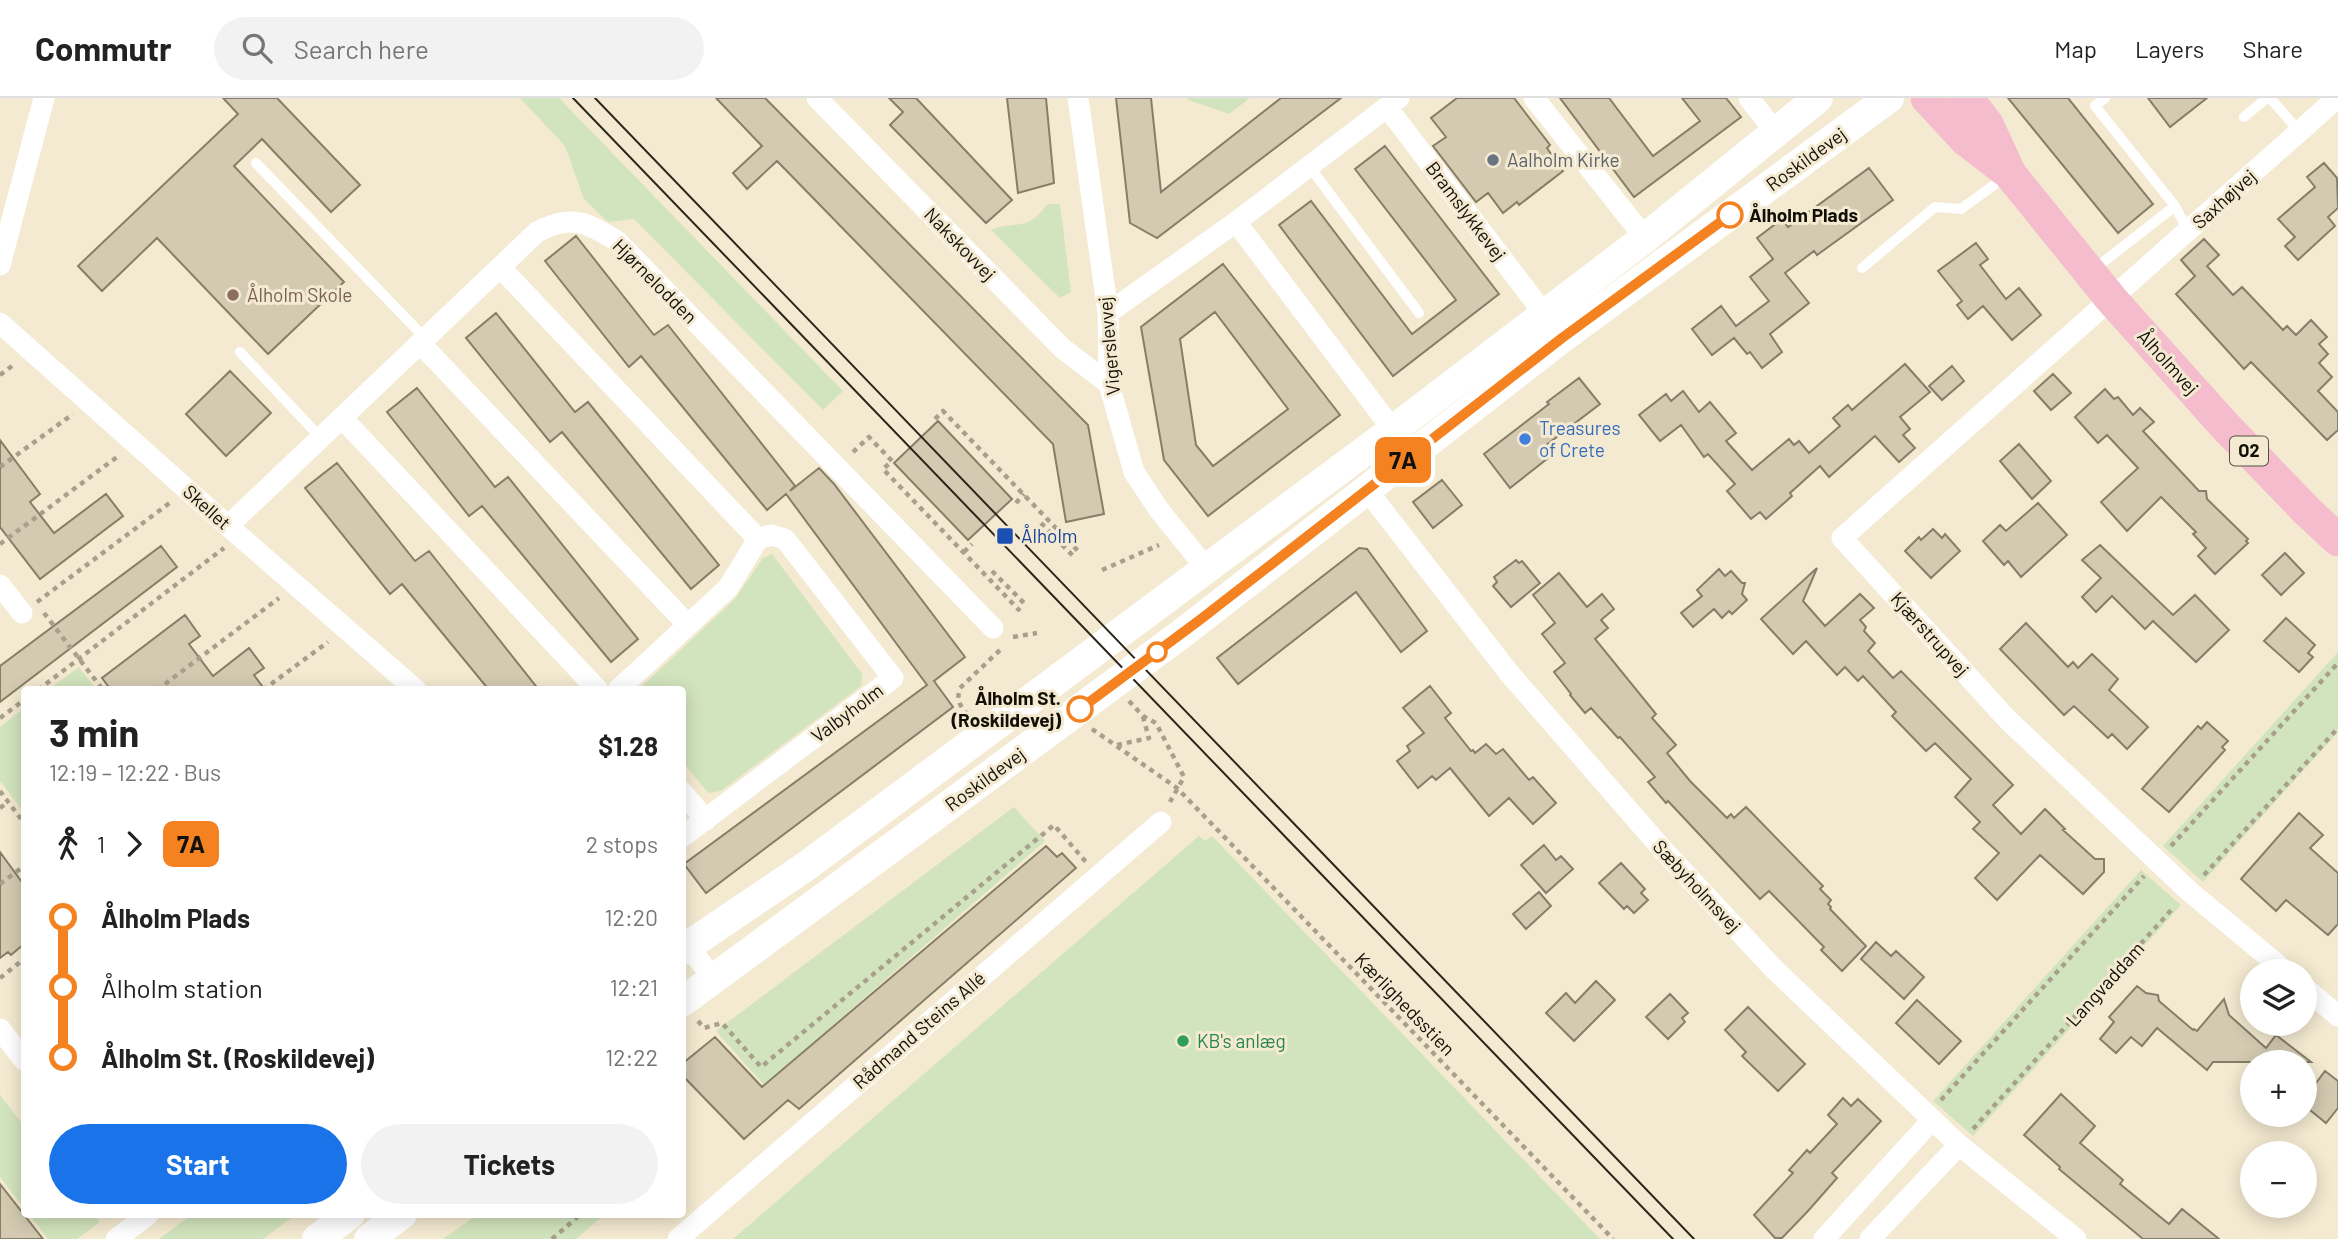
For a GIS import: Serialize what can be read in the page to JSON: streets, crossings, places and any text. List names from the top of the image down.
{
  "streets": {
    "main road": ["Ålholmvej", "O2"],
    "street": [
      "Roskildevej",
      "Saxhøjvej",
      "Bramslykkevej",
      "Nakskovvej",
      "Hjørnelodden",
      "Vigerslevvej",
      "Skellet",
      "Kjærstrupvej",
      "Valbyholm",
      "Sæbyholmsvej",
      "Rådmand Steins Allé"
    ],
    "path": ["Langvaddam", "Kærlighedsstien"]
  },
  "crossings": [
    ["Roskildevej", "Bramslykkevej"],
    ["Roskildevej", "Vigerslevvej"],
    ["Roskildevej", "Sæbyholmsvej"],
    ["Roskildevej", "Kærlighedsstien"],
    ["Saxhøjvej", "Ålholmvej"],
    ["Saxhøjvej", "Kjærstrupvej"],
    ["Bramslykkevej", "Vigerslevvej"],
    ["Nakskovvej", "Vigerslevvej"],
    ["Hjørnelodden", "Skellet"],
    ["Ålholmvej", "Kjærstrupvej"],
    ["Kjærstrupvej", "Langvaddam"],
    ["Sæbyholmsvej", "Langvaddam"]
  ],
  "places": {
    "other": [
      "Aalholm Kirke",
      "Ålholm Plads",
      "Ålholm Skole",
      "Treasures of Crete",
      "Ålholm St. (Roskildevej)",
      "KB's anlæg"
    ],
    "transit": ["Ålholm"]
  },
  "lines": ["bus line 7A"],
  "page": {
    "header": "Commutr",
    "search": "Search here",
    "nav": ["Map", "Layers", "Share"],
    "on_map": "7A",
    "heading": ["3 min", "12:19 – 12:22 · Bus", "$1.28"],
    "legs": ["1", "7A", "2 stops"],
    "list": [
      {
        "name": "Ålholm Plads",
        "value": "12:20"
      },
      {
        "name": "Ålholm station",
        "value": "12:21"
      },
      {
        "name": "Ålholm St. (Roskildevej)",
        "value": "12:22"
      }
    ],
    "map_buttons": ["+", "−"],
    "buttons": ["Start", "Tickets"]
  }
}
